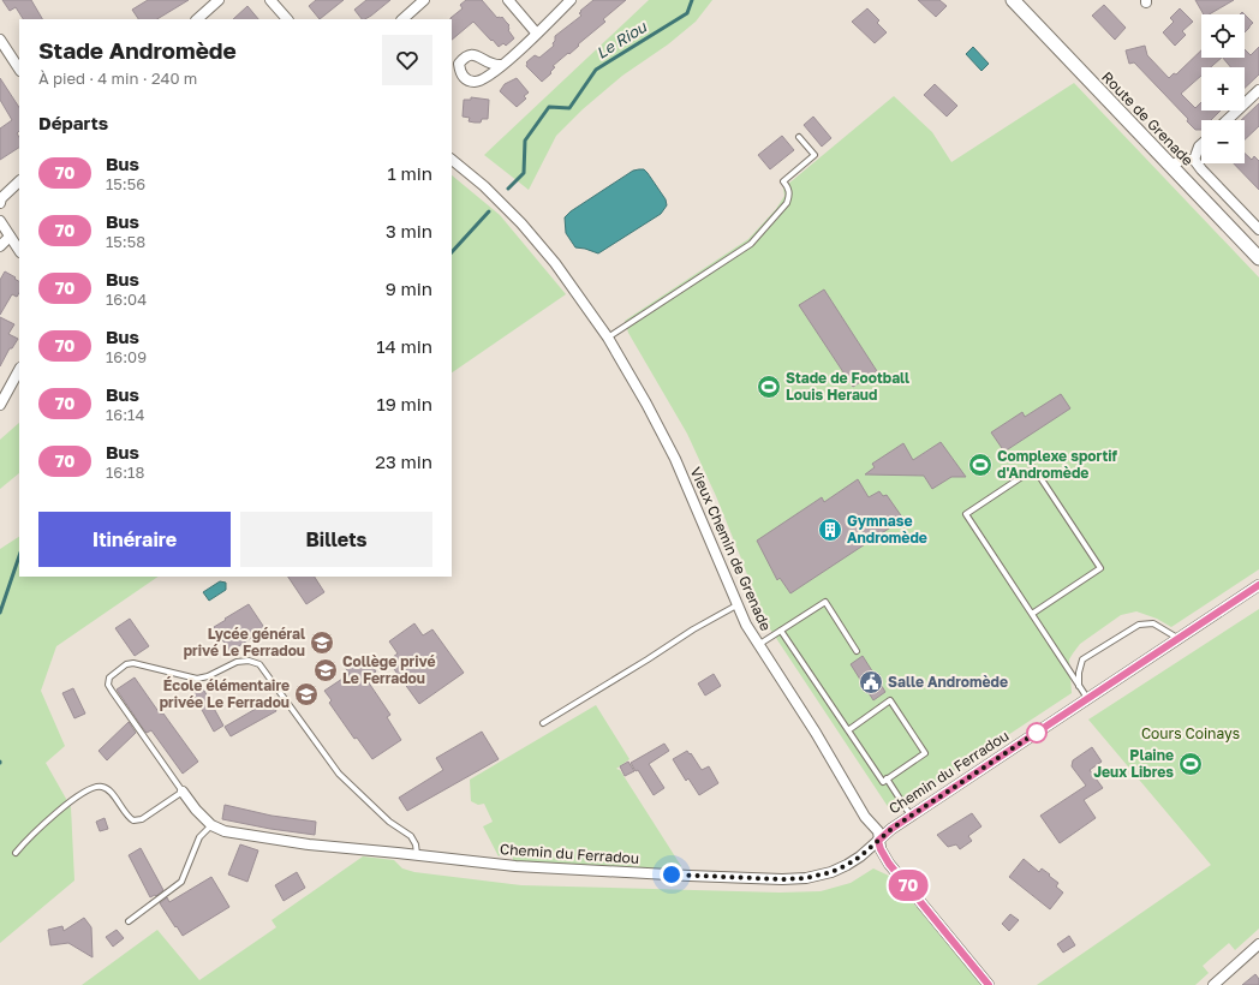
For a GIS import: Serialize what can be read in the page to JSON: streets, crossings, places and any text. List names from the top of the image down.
{
  "streets": {
    "main road": ["Route de Grenade"],
    "street": ["Vieux Chemin de Grenade", "Chemin du Ferradou"]
  },
  "crossings": [
    ["Vieux Chemin de Grenade", "Chemin du Ferradou"]
  ],
  "water": ["Le Riou"],
  "parks": ["Cours Coinays"],
  "places": {
    "sports": ["Stade de Football Louis Heraud", "Complexe sportif d'Andromède", "Plaine Jeux Libres"],
    "building": ["Gymnase Andromède"],
    "school or university": ["Lycée général privé Le Ferradou", "Collège privé Le Ferradou", "École élémentaire privée Le Ferradou"],
    "public building": ["Salle Andromède"]
  },
  "lines": ["bus line 70"],
  "page": {
    "on_map": "70",
    "map_buttons": ["+", "−"],
    "heading": [
      ["Stade Andromède", "À pied · 4 min · 240 m"],
      "Départs"
    ],
    "list": [
      {
        "mark": "70",
        "name": "Bus",
        "note": "15:56",
        "value": "1 min"
      },
      {
        "mark": "70",
        "name": "Bus",
        "note": "15:58",
        "value": "3 min"
      },
      {
        "mark": "70",
        "name": "Bus",
        "note": "16:04",
        "value": "9 min"
      },
      {
        "mark": "70",
        "name": "Bus",
        "note": "16:09",
        "value": "14 min"
      },
      {
        "mark": "70",
        "name": "Bus",
        "note": "16:14",
        "value": "19 min"
      },
      {
        "mark": "70",
        "name": "Bus",
        "note": "16:18",
        "value": "23 min"
      }
    ],
    "buttons": ["Itinéraire", "Billets"]
  }
}
